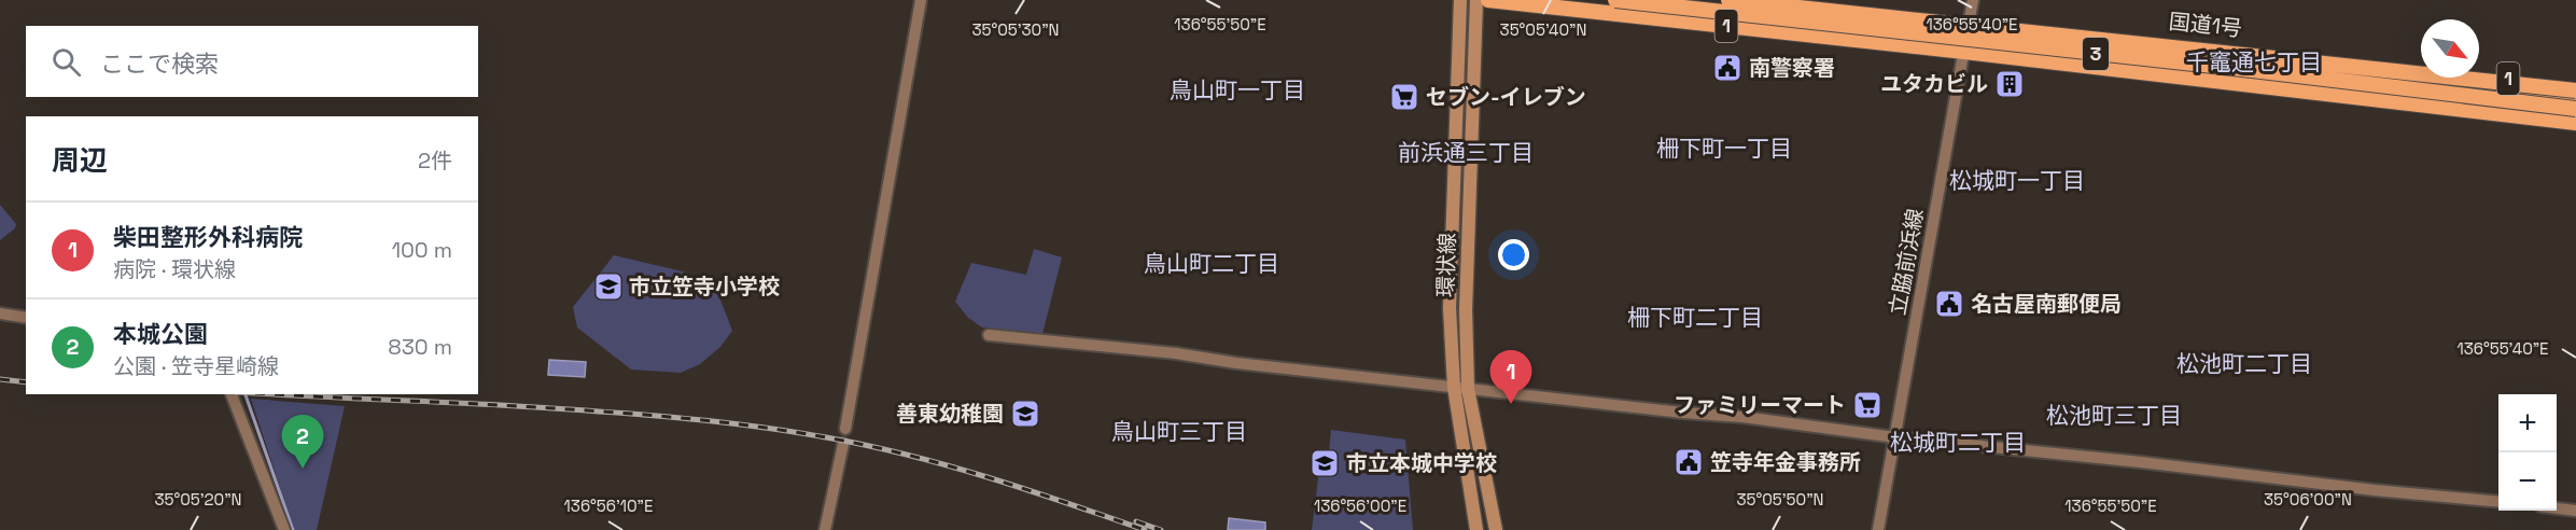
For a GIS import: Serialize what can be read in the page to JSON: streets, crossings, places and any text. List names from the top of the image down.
{
  "streets": {
    "highway": ["国道1号", "1", "3"],
    "main road": ["環状線"],
    "street": ["立脇前浜線"]
  },
  "crossings": [
    ["国道1号", "立脇前浜線"],
    ["1", "立脇前浜線"]
  ],
  "districts": [
    "千竈通七丁目",
    "鳥山町一丁目",
    "柵下町一丁目",
    "前浜通三丁目",
    "松城町一丁目",
    "鳥山町二丁目",
    "柵下町二丁目",
    "松池町二丁目",
    "松池町三丁目",
    "鳥山町三丁目",
    "松城町二丁目"
  ],
  "places": {
    "public building": ["南警察署", "名古屋南郵便局", "笠寺年金事務所"],
    "building": ["ユタカビル"],
    "supermarket": ["セブン-イレブン", "ファミリーマート"],
    "school or university": ["市立笠寺小学校", "善東幼稚園", "市立本城中学校"]
  },
  "north": "bottom right",
  "page": {
    "search": "ここで検索",
    "heading": ["周辺", "2件"],
    "list": [
      {
        "mark": "1",
        "name": "柴田整形外科病院",
        "note": "病院 · 環状線",
        "value": "100 m"
      },
      {
        "mark": "2",
        "name": "本城公園",
        "note": "公園 · 笠寺星崎線",
        "value": "830 m"
      }
    ],
    "pins": ["1", "2"],
    "map_buttons": ["+", "−"]
  },
  "coordinates": [
    "136°55'50\"E",
    "136°55'40\"E",
    "35°05'30\"N",
    "35°05'40\"N",
    "35°05'20\"N",
    "35°05'50\"N",
    "35°06'00\"N",
    "136°56'10\"E",
    "136°56'00\"E"
  ]
}
